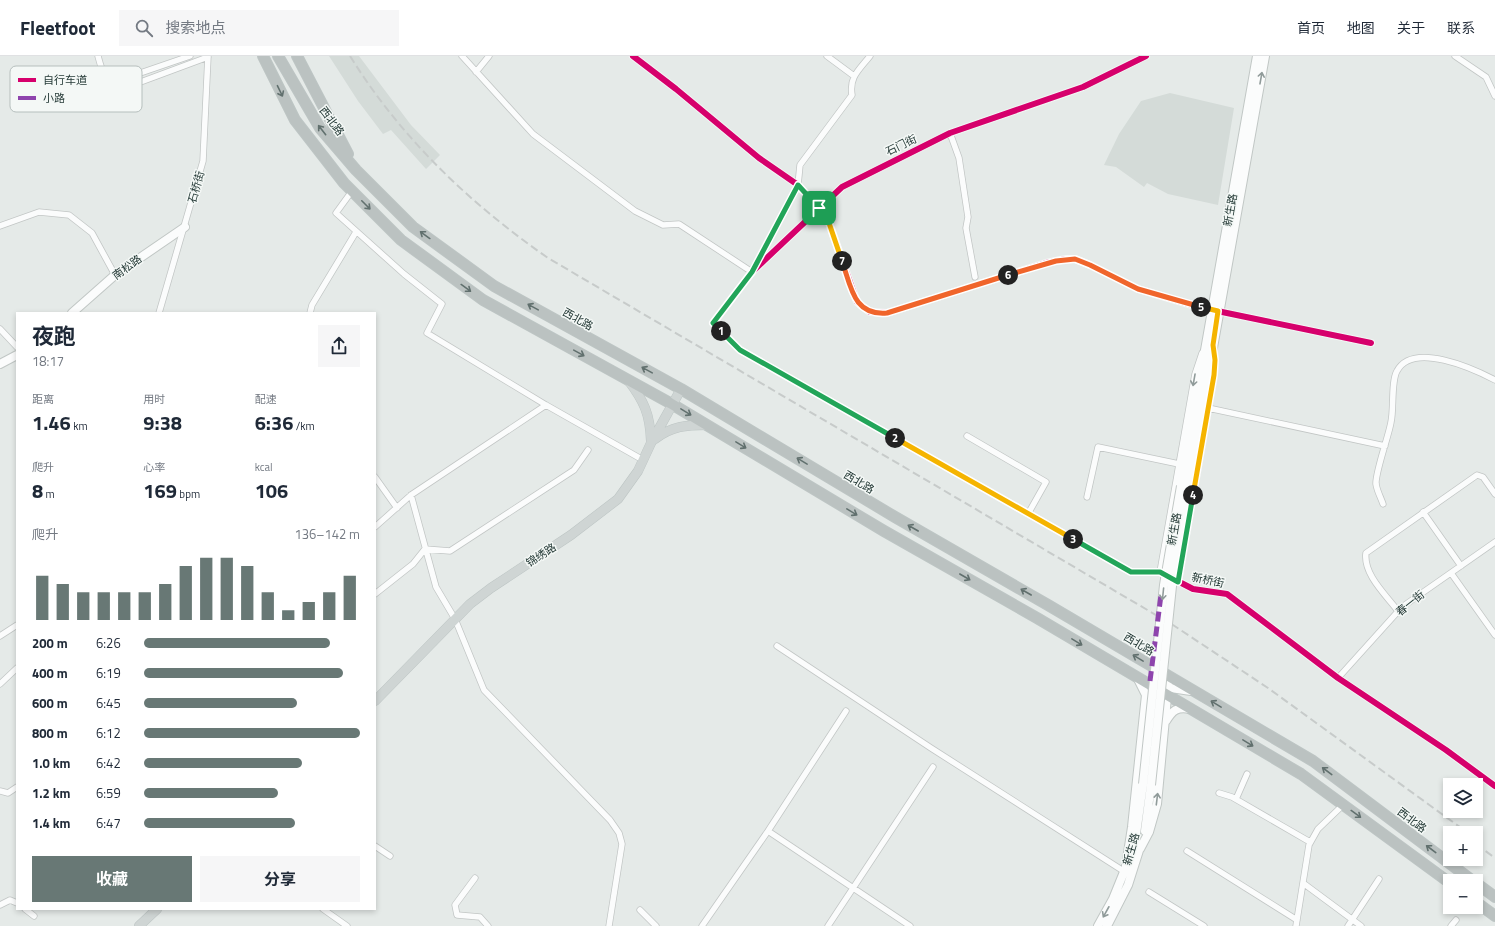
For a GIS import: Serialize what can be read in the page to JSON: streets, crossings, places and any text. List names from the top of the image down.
{
  "streets": {
    "highway": ["西北路"],
    "main road": ["新生路", "南松路", "锦绣路"],
    "street": [
      "石门街",
      "石桥街",
      "新桥街",
      "春一街"
    ]
  },
  "crossings": [
    ["西北路", "锦绣路"],
    ["石门街", "新桥街"],
    ["石桥街", "南松路"],
    ["新桥街", "春一街"]
  ],
  "legend": ["自行车道", "小路"],
  "page": {
    "header": "Fleetfoot",
    "search": "搜索地点",
    "nav": [
      "首页",
      "地图",
      "关于",
      "联系"
    ],
    "pins": [
      "7",
      "6",
      "5",
      "1",
      "2",
      "4",
      "3"
    ],
    "heading": ["夜跑", "18:17"],
    "stats": [
      ["距离", "1.46 km"],
      ["用时", "9:38"],
      ["配速", "6:36 /km"],
      ["爬升", "8 m"],
      ["心率", "169 bpm"],
      ["kcal", "106"]
    ],
    "chart": ["爬升", "136–142 m"],
    "list": [
      {
        "name": "200 m",
        "note": "6:26"
      },
      {
        "name": "400 m",
        "note": "6:19"
      },
      {
        "name": "600 m",
        "note": "6:45"
      },
      {
        "name": "800 m",
        "note": "6:12"
      },
      {
        "name": "1.0 km",
        "note": "6:42"
      },
      {
        "name": "1.2 km",
        "note": "6:59"
      },
      {
        "name": "1.4 km",
        "note": "6:47"
      }
    ],
    "map_buttons": ["+", "−"],
    "buttons": ["收藏", "分享"]
  }
}
